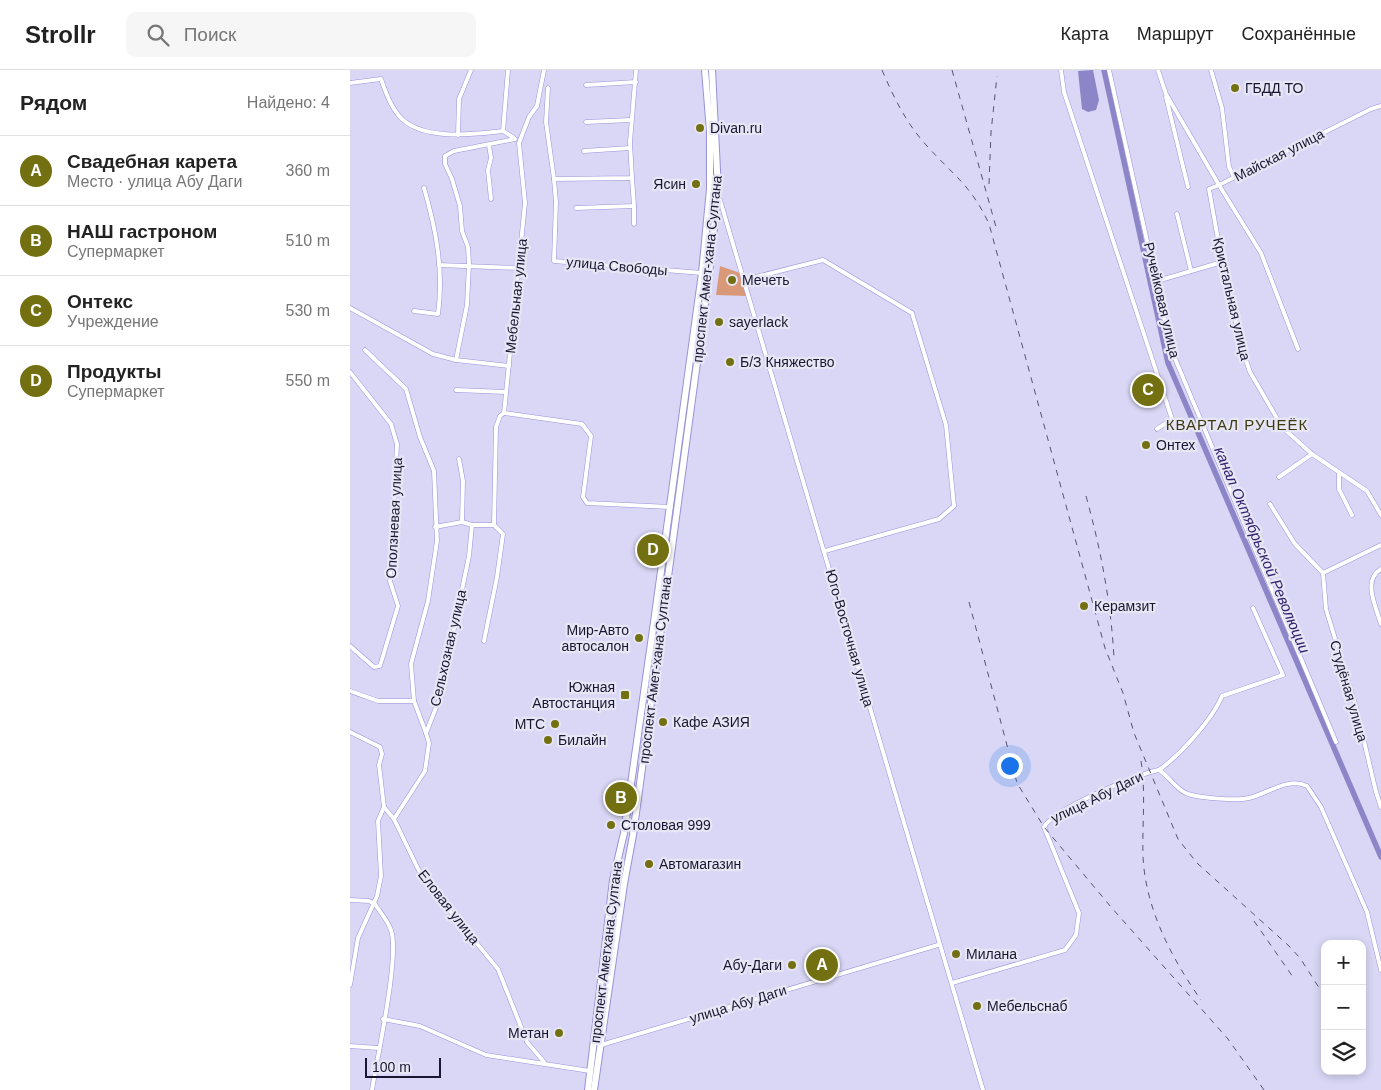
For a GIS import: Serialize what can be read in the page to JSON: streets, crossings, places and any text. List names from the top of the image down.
{
  "streets": {
    "main road": ["проспект Амет-хана Султана", "проспект Аметхана Султана"],
    "street": [
      "Майская улица",
      "улица Свободы",
      "Мебельная улица",
      "Кристальная улица",
      "Ручейковая улица",
      "Оползневая улица",
      "Юго-Восточная улица",
      "Сельхозная улица",
      "Студёная улица",
      "улица Абу Даги",
      "Еловая улица"
    ]
  },
  "crossings": [
    ["Майская улица", "Кристальная улица"],
    ["улица Свободы", "проспект Амет-хана Султана"],
    ["улица Свободы", "проспект Аметхана Султана"],
    ["проспект Амет-хана Султана", "Юго-Восточная улица"],
    ["проспект Амет-хана Султана", "улица Абу Даги"],
    ["проспект Амет-хана Султана", "проспект Аметхана Султана"],
    ["Юго-Восточная улица", "улица Абу Даги"],
    ["Юго-Восточная улица", "проспект Аметхана Султана"],
    ["Сельхозная улица", "Еловая улица"],
    ["улица Абу Даги", "проспект Аметхана Султана"]
  ],
  "districts": ["КВАРТАЛ РУЧЕЁК"],
  "water": ["канал Октябрьской Революции"],
  "places": {
    "other": [
      "ГБДД ТО",
      "Divan.ru",
      "Ясин",
      "Мечеть",
      "sayerlack",
      "Б/З Княжество",
      "Онтех",
      "Керамзит",
      "Мир-Авто автосалон",
      "Кафе АЗИЯ",
      "МТС",
      "Билайн",
      "Столовая 999",
      "Автомагазин",
      "Милана",
      "Абу-Даги",
      "Мебельснаб",
      "Метан"
    ],
    "transit": ["Южная Автостанция"]
  },
  "scale_bar": "100 m",
  "page": {
    "header": "Strollr",
    "search": "Поиск",
    "nav": ["Карта", "Маршрут", "Сохранённые"],
    "heading": ["Рядом", "Найдено: 4"],
    "list": [
      {
        "mark": "A",
        "name": "Свадебная карета",
        "note": "Место · улица Абу Даги",
        "value": "360 m"
      },
      {
        "mark": "B",
        "name": "НАШ гастроном",
        "note": "Супермаркет",
        "value": "510 m"
      },
      {
        "mark": "C",
        "name": "Онтекс",
        "note": "Учреждение",
        "value": "530 m"
      },
      {
        "mark": "D",
        "name": "Продукты",
        "note": "Супермаркет",
        "value": "550 m"
      }
    ],
    "pins": [
      "C",
      "D",
      "B",
      "A"
    ],
    "map_buttons": ["+", "−"],
    "scale": "100 m"
  }
}
